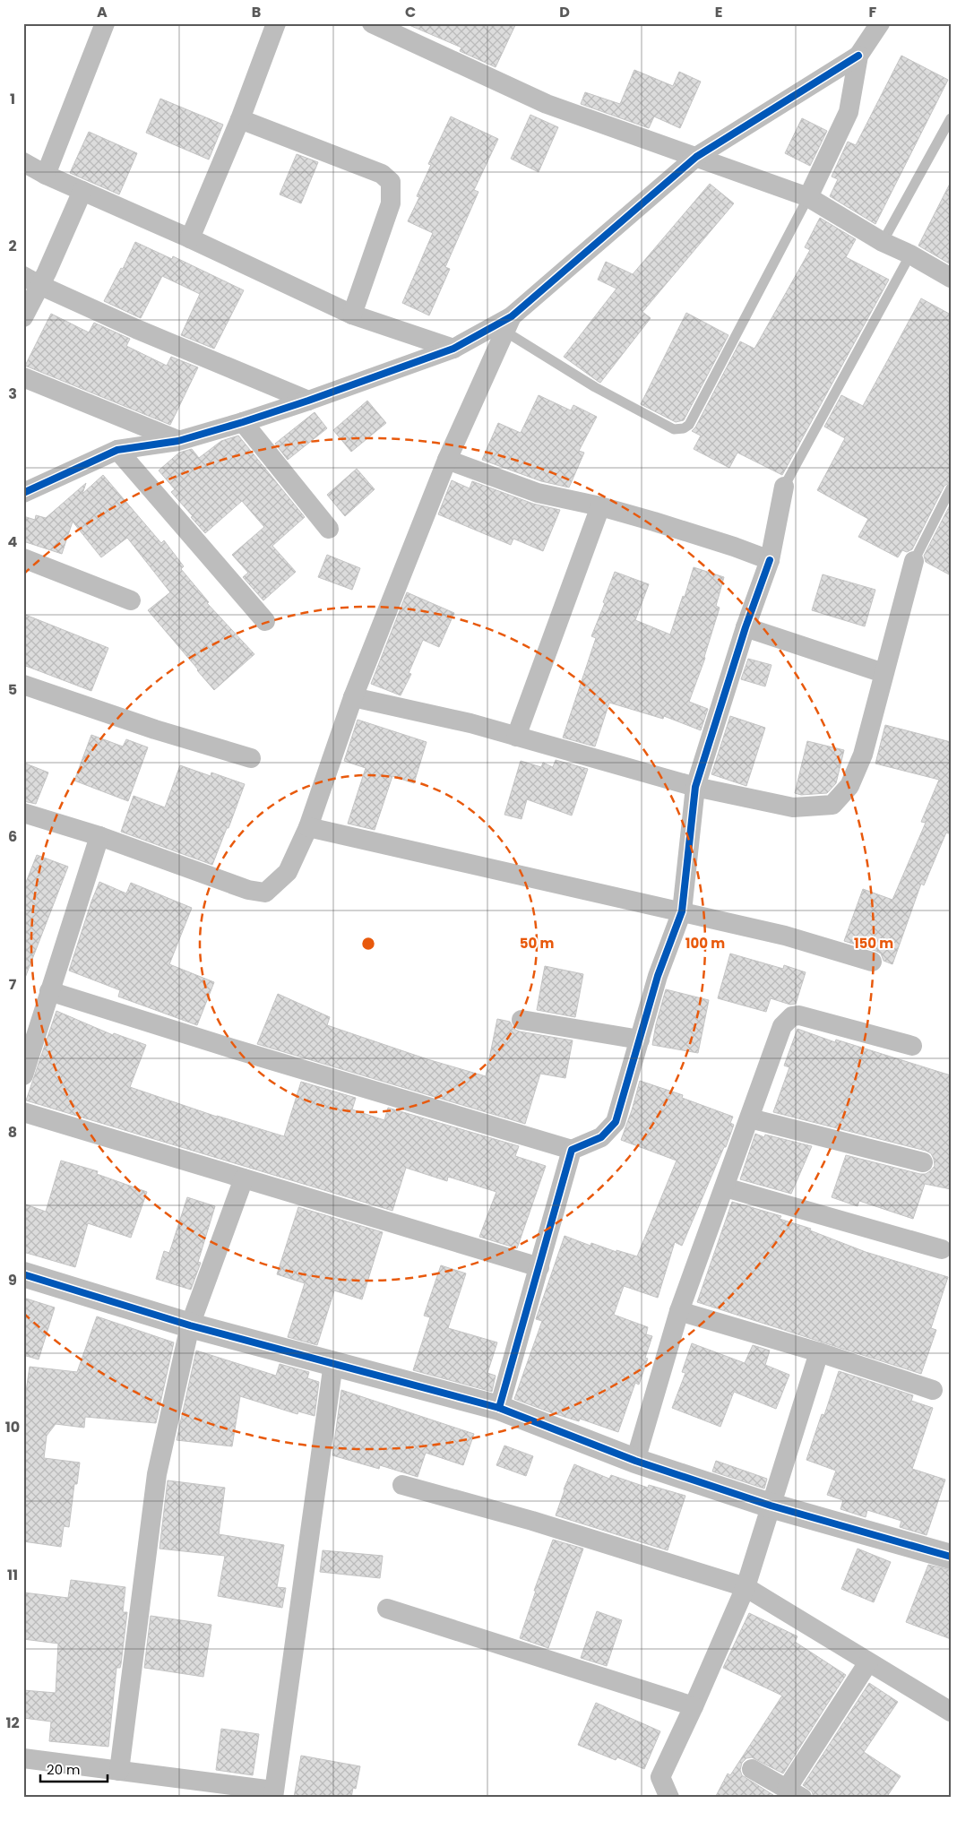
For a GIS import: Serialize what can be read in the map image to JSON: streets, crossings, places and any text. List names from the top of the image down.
{
  "scale_bar": "20 m",
  "grid": {
    "columns": [
      "A",
      "B",
      "C",
      "D",
      "E",
      "F"
    ],
    "rows": [
      "1",
      "2",
      "3",
      "4",
      "5",
      "6",
      "7",
      "8",
      "9",
      "10",
      "11",
      "12"
    ]
  },
  "rings": ["50 m", "100 m", "150 m"]
}
